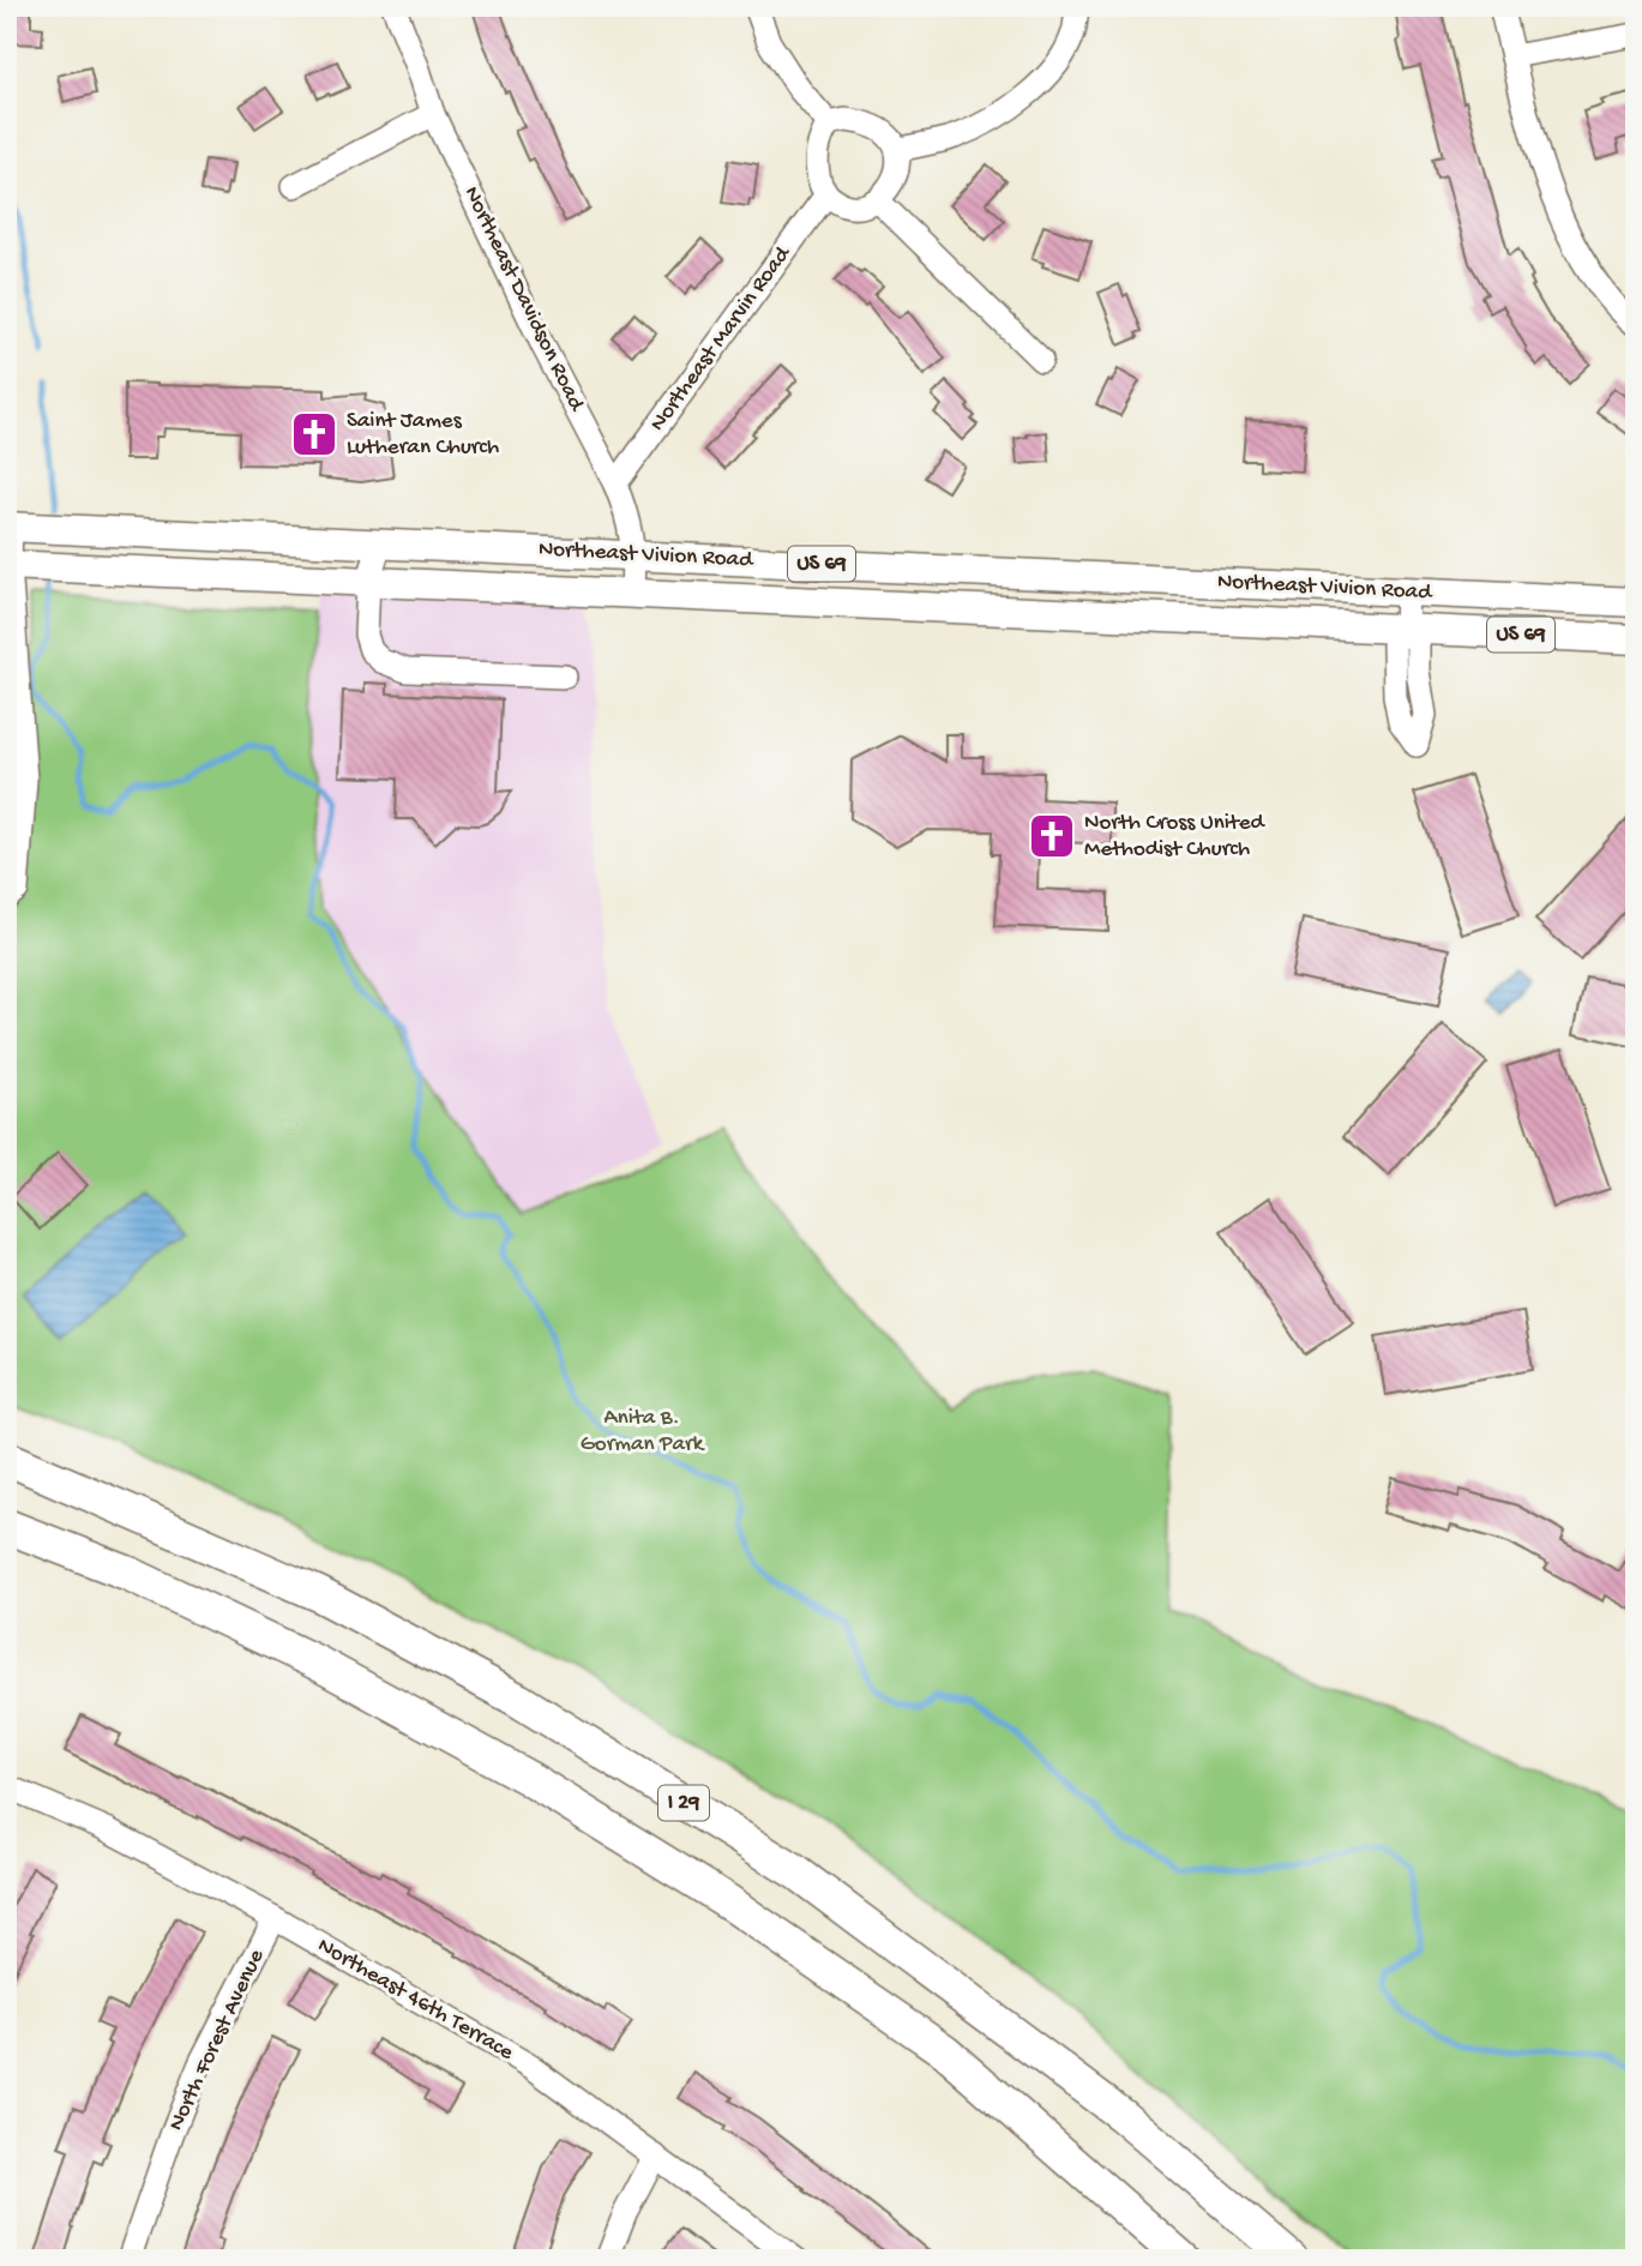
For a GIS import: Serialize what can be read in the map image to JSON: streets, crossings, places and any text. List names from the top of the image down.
{
  "streets": {
    "highway": ["I 29"],
    "main road": ["Northeast Vivion Road", "US 69"],
    "street": [
      "Northeast Davidson Road",
      "Northeast Marvin Road",
      "Northeast 46th Terrace",
      "North Forest Avenue"
    ]
  },
  "crossings": [
    ["Northeast Davidson Road", "Northeast Marvin Road"],
    ["Northeast Davidson Road", "Northeast Vivion Road"],
    ["Northeast 46th Terrace", "North Forest Avenue"]
  ],
  "parks": ["Anita B. Gorman Park"],
  "places": {
    "church": ["Saint James Lutheran Church", "North Cross United Methodist Church"]
  }
}
